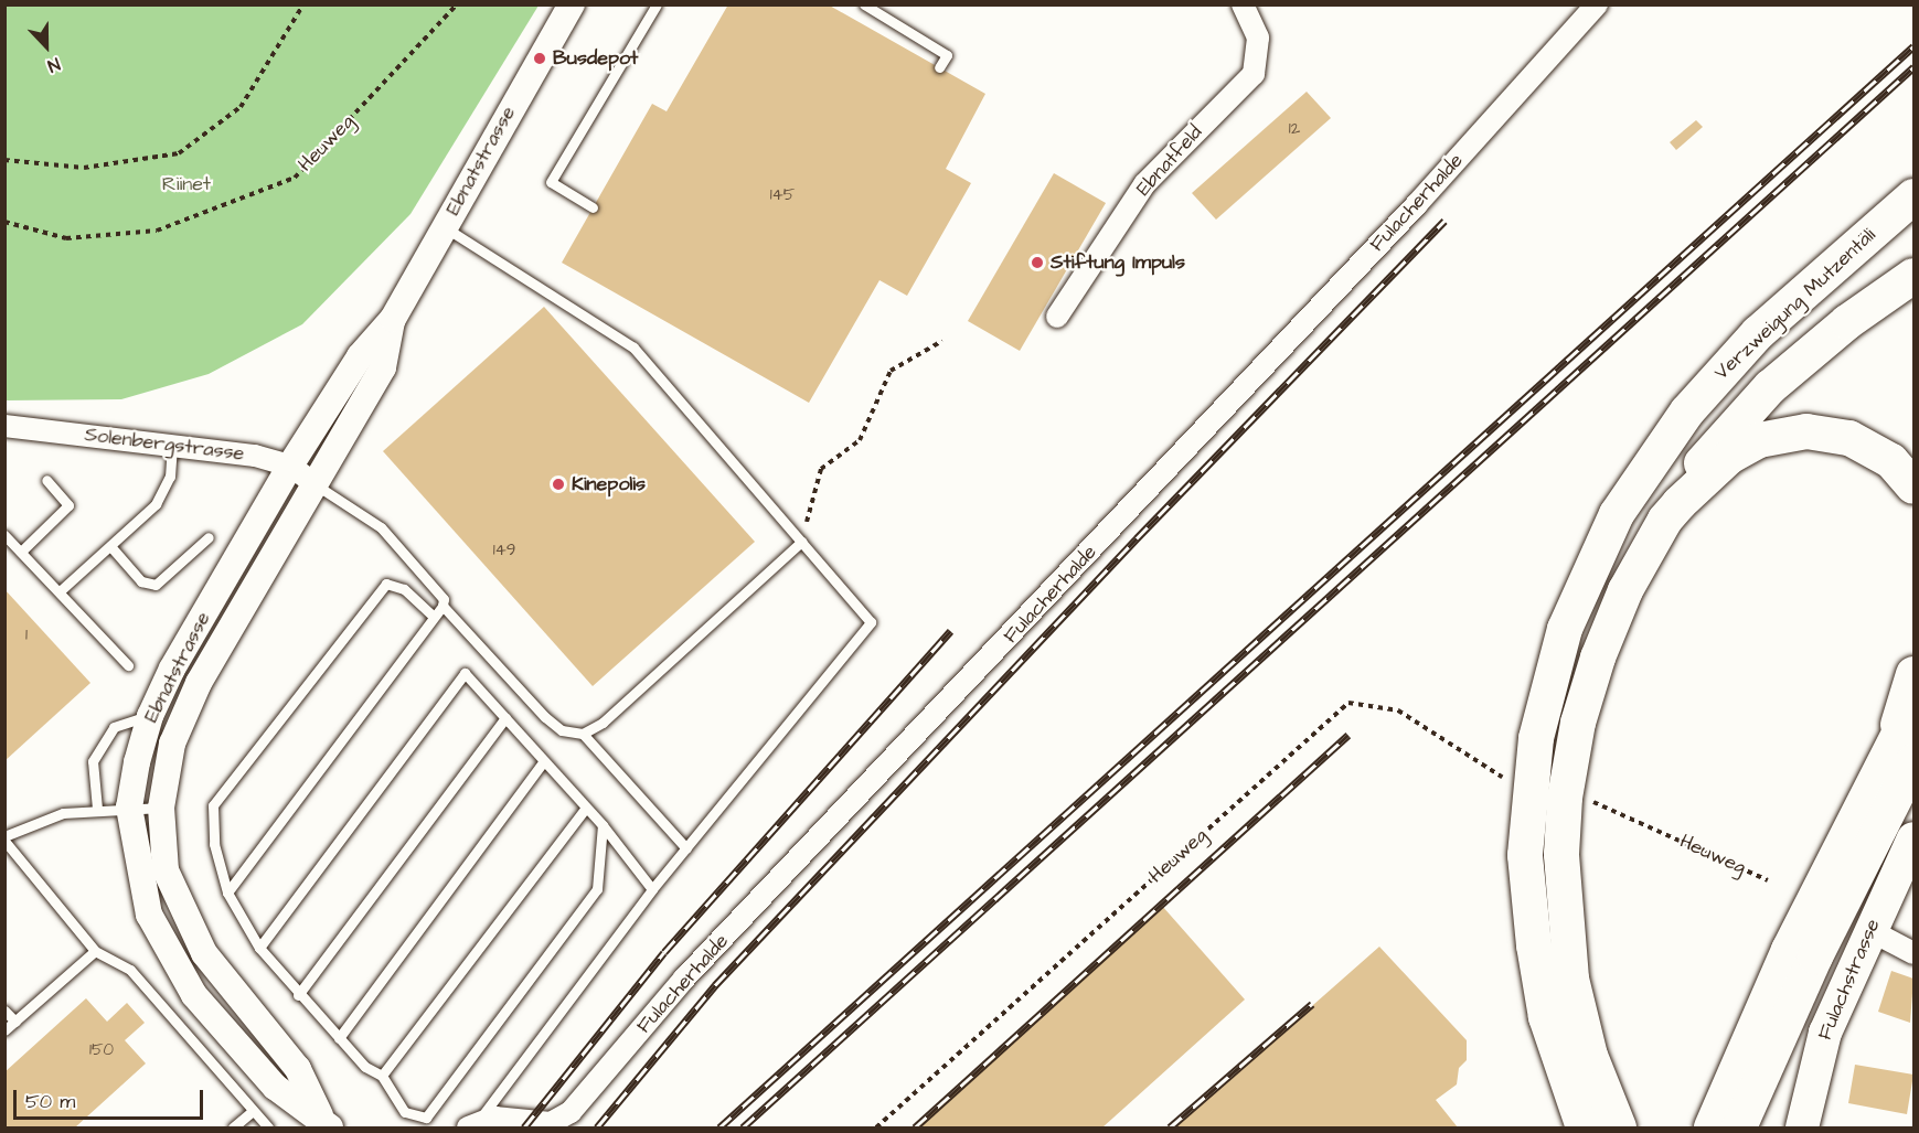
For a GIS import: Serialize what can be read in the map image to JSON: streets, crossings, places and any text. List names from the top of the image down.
{
  "streets": {
    "highway": ["Verzweigung Mutzentäli"],
    "main road": ["Fulachstrasse"],
    "street": [
      "Ebnatstrasse",
      "Ebnatfeld",
      "Fulacherhalde",
      "Solenbergstrasse"
    ],
    "path": ["Heuweg"]
  },
  "crossings": [
    ["Ebnatstrasse", "Solenbergstrasse"]
  ],
  "parks": ["Riinet"],
  "places": ["Busdepot", "Stiftung Impuls", "Kinepolis"],
  "house_numbers": [
    "12",
    "145",
    "149",
    "1",
    "150"
  ],
  "scale_bar": "50 m",
  "north": "bottom"
}
